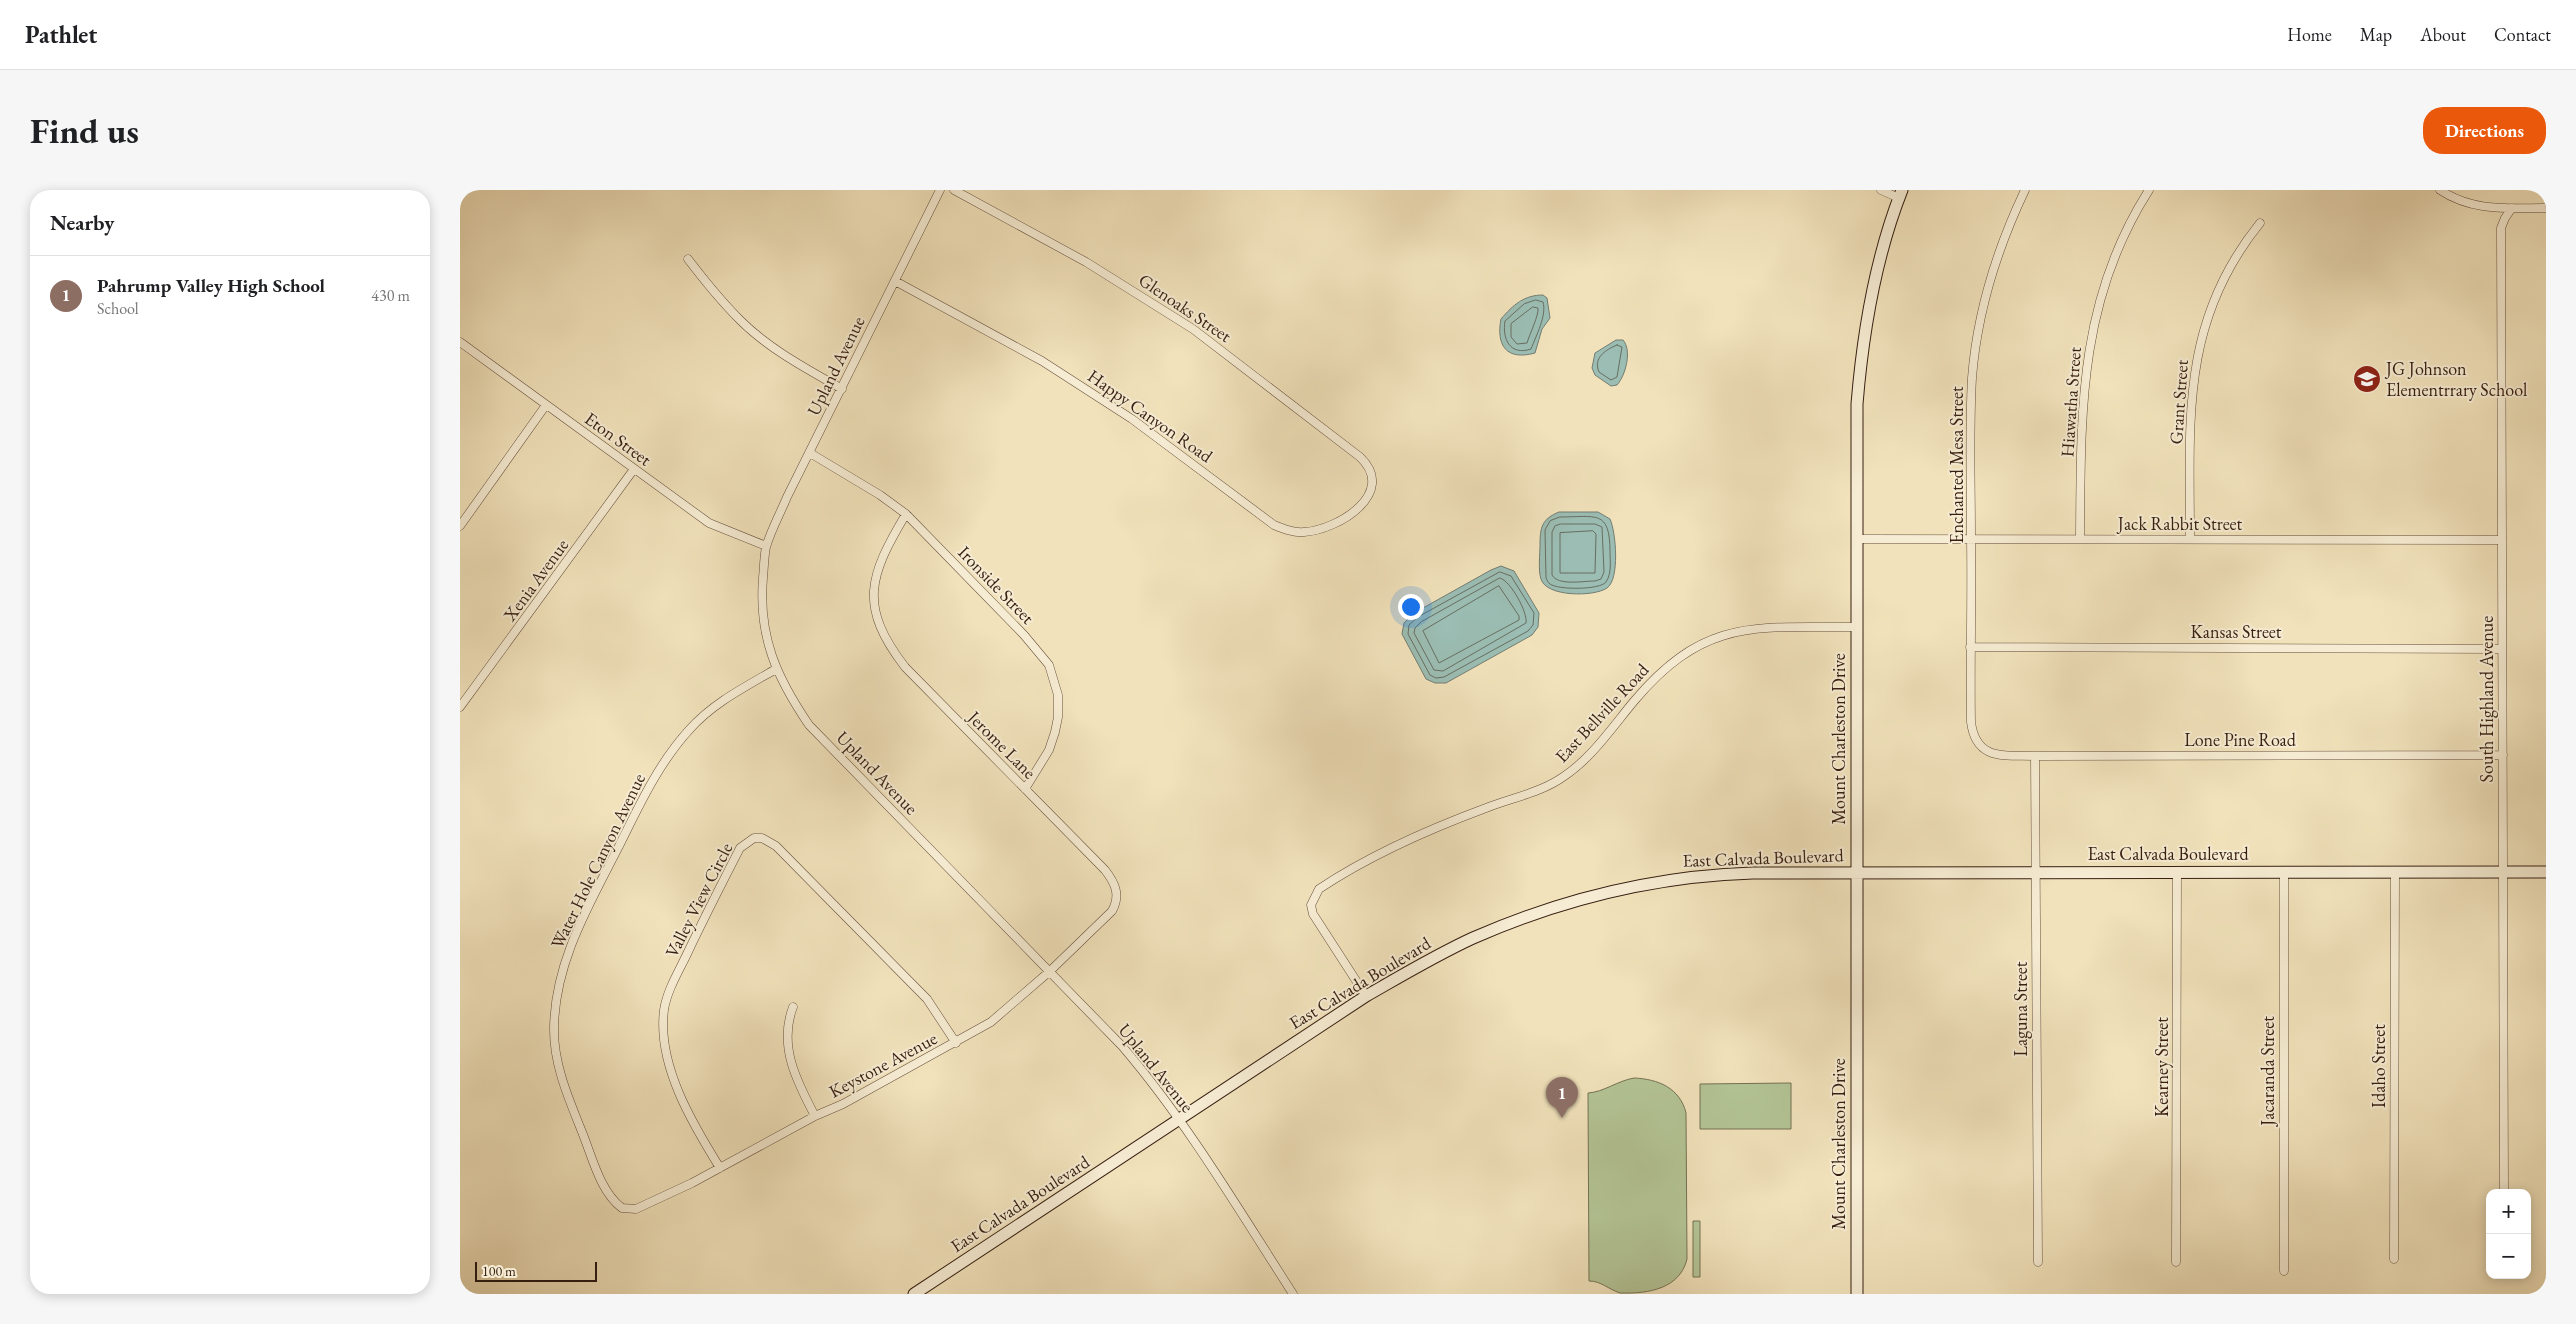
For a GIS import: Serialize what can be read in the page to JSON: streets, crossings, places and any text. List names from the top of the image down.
{
  "streets": {
    "main road": ["Mount Charleston Drive", "East Calvada Boulevard"],
    "street": [
      "Glenoaks Street",
      "Upland Avenue",
      "Hiawatha Street",
      "Grant Street",
      "Happy Canyon Road",
      "Eton Street",
      "Enchanted Mesa Street",
      "Jack Rabbit Street",
      "Xenia Avenue",
      "Ironside Street",
      "Kansas Street",
      "South Highland Avenue",
      "East Bellville Road",
      "Lone Pine Road",
      "Jerome Lane",
      "Water Hole Canyon Avenue",
      "Valley View Circle",
      "Laguna Street",
      "Keystone Avenue",
      "Idaho Street",
      "Kearney Street",
      "Jacaranda Street"
    ]
  },
  "crossings": [
    ["Glenoaks Street", "Happy Canyon Road"],
    ["Upland Avenue", "Happy Canyon Road"],
    ["Upland Avenue", "Eton Street"],
    ["Upland Avenue", "Ironside Street"],
    ["Upland Avenue", "Jerome Lane"],
    ["Upland Avenue", "East Calvada Boulevard"],
    ["Upland Avenue", "Water Hole Canyon Avenue"],
    ["Upland Avenue", "Keystone Avenue"],
    ["Hiawatha Street", "Jack Rabbit Street"],
    ["Grant Street", "Jack Rabbit Street"],
    ["Eton Street", "Xenia Avenue"],
    ["Enchanted Mesa Street", "Jack Rabbit Street"],
    ["Enchanted Mesa Street", "Kansas Street"],
    ["Enchanted Mesa Street", "Lone Pine Road"],
    ["Jack Rabbit Street", "South Highland Avenue"],
    ["Jack Rabbit Street", "Mount Charleston Drive"],
    ["Ironside Street", "Jerome Lane"],
    ["Kansas Street", "South Highland Avenue"],
    ["South Highland Avenue", "Lone Pine Road"],
    ["South Highland Avenue", "East Calvada Boulevard"],
    ["East Bellville Road", "Mount Charleston Drive"],
    ["East Bellville Road", "East Calvada Boulevard"],
    ["Mount Charleston Drive", "East Calvada Boulevard"],
    ["Lone Pine Road", "Laguna Street"],
    ["Jerome Lane", "Keystone Avenue"],
    ["East Calvada Boulevard", "Laguna Street"],
    ["East Calvada Boulevard", "Idaho Street"],
    ["East Calvada Boulevard", "Kearney Street"],
    ["East Calvada Boulevard", "Jacaranda Street"],
    ["Water Hole Canyon Avenue", "Valley View Circle"],
    ["Water Hole Canyon Avenue", "Keystone Avenue"],
    ["Valley View Circle", "Keystone Avenue"]
  ],
  "places": {
    "school or university": ["JG Johnson Elementrrary School"]
  },
  "scale_bar": "100 m",
  "page": {
    "header": "Pathlet",
    "nav": [
      "Home",
      "Map",
      "About",
      "Contact"
    ],
    "buttons": "Directions",
    "title": "Find us",
    "heading": "Nearby",
    "list": [
      {
        "mark": "1",
        "name": "Pahrump Valley High School",
        "note": "School",
        "value": "430 m"
      }
    ],
    "pins": "1",
    "map_buttons": ["+", "−"],
    "scale": "100 m"
  }
}
